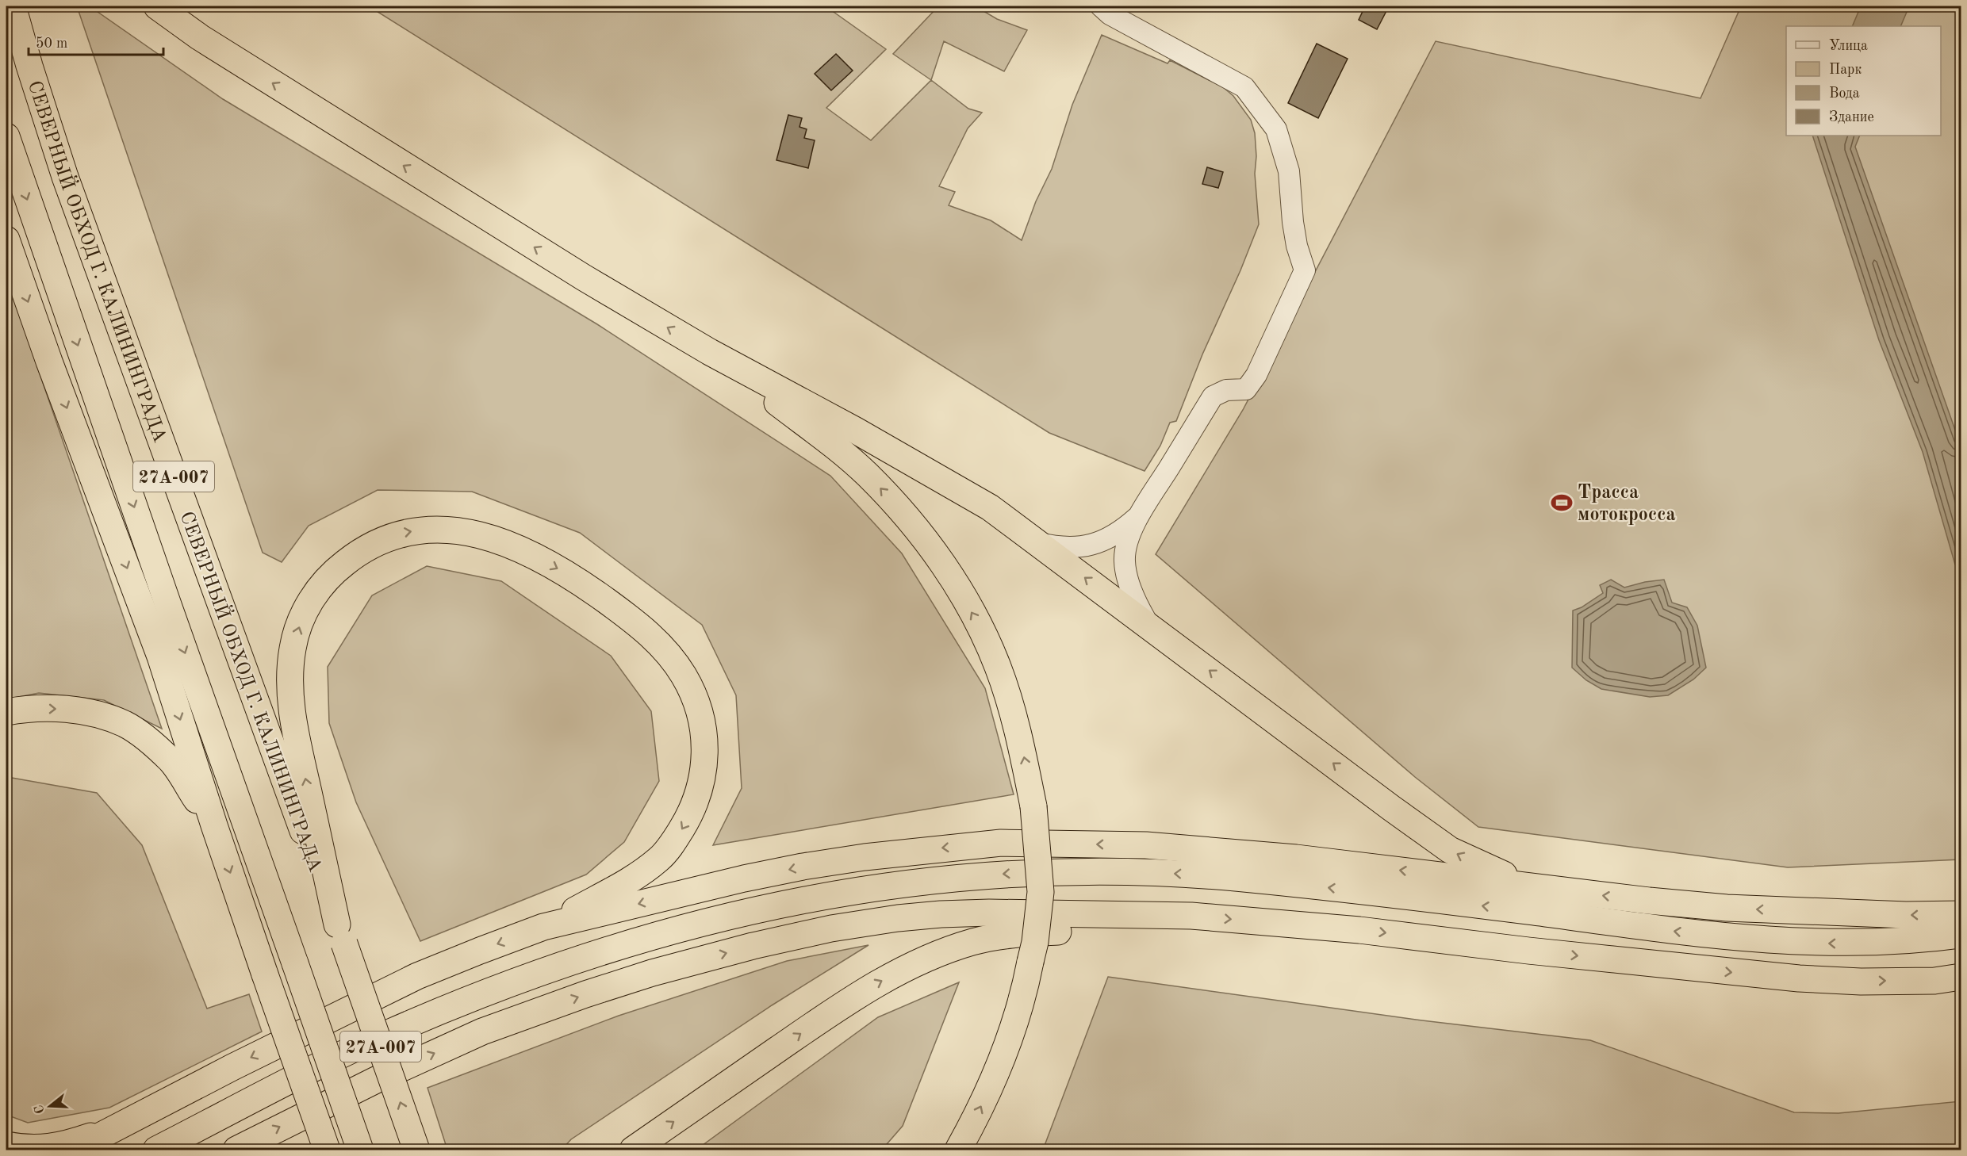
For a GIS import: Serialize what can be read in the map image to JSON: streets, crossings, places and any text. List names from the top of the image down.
{
  "streets": {
    "highway": ["СЕВЕРНЫЙ ОБХОД Г. КАЛИНИНГРАДА", "27А-007"]
  },
  "crossings": [
    ["СЕВЕРНЫЙ ОБХОД Г. КАЛИНИНГРАДА", "27А-007"]
  ],
  "places": {
    "sports": ["Трасса мотокросса"]
  },
  "legend": [
    "Улица",
    "Парк",
    "Вода",
    "Здание"
  ],
  "scale_bar": "50 m",
  "north": "left"
}
